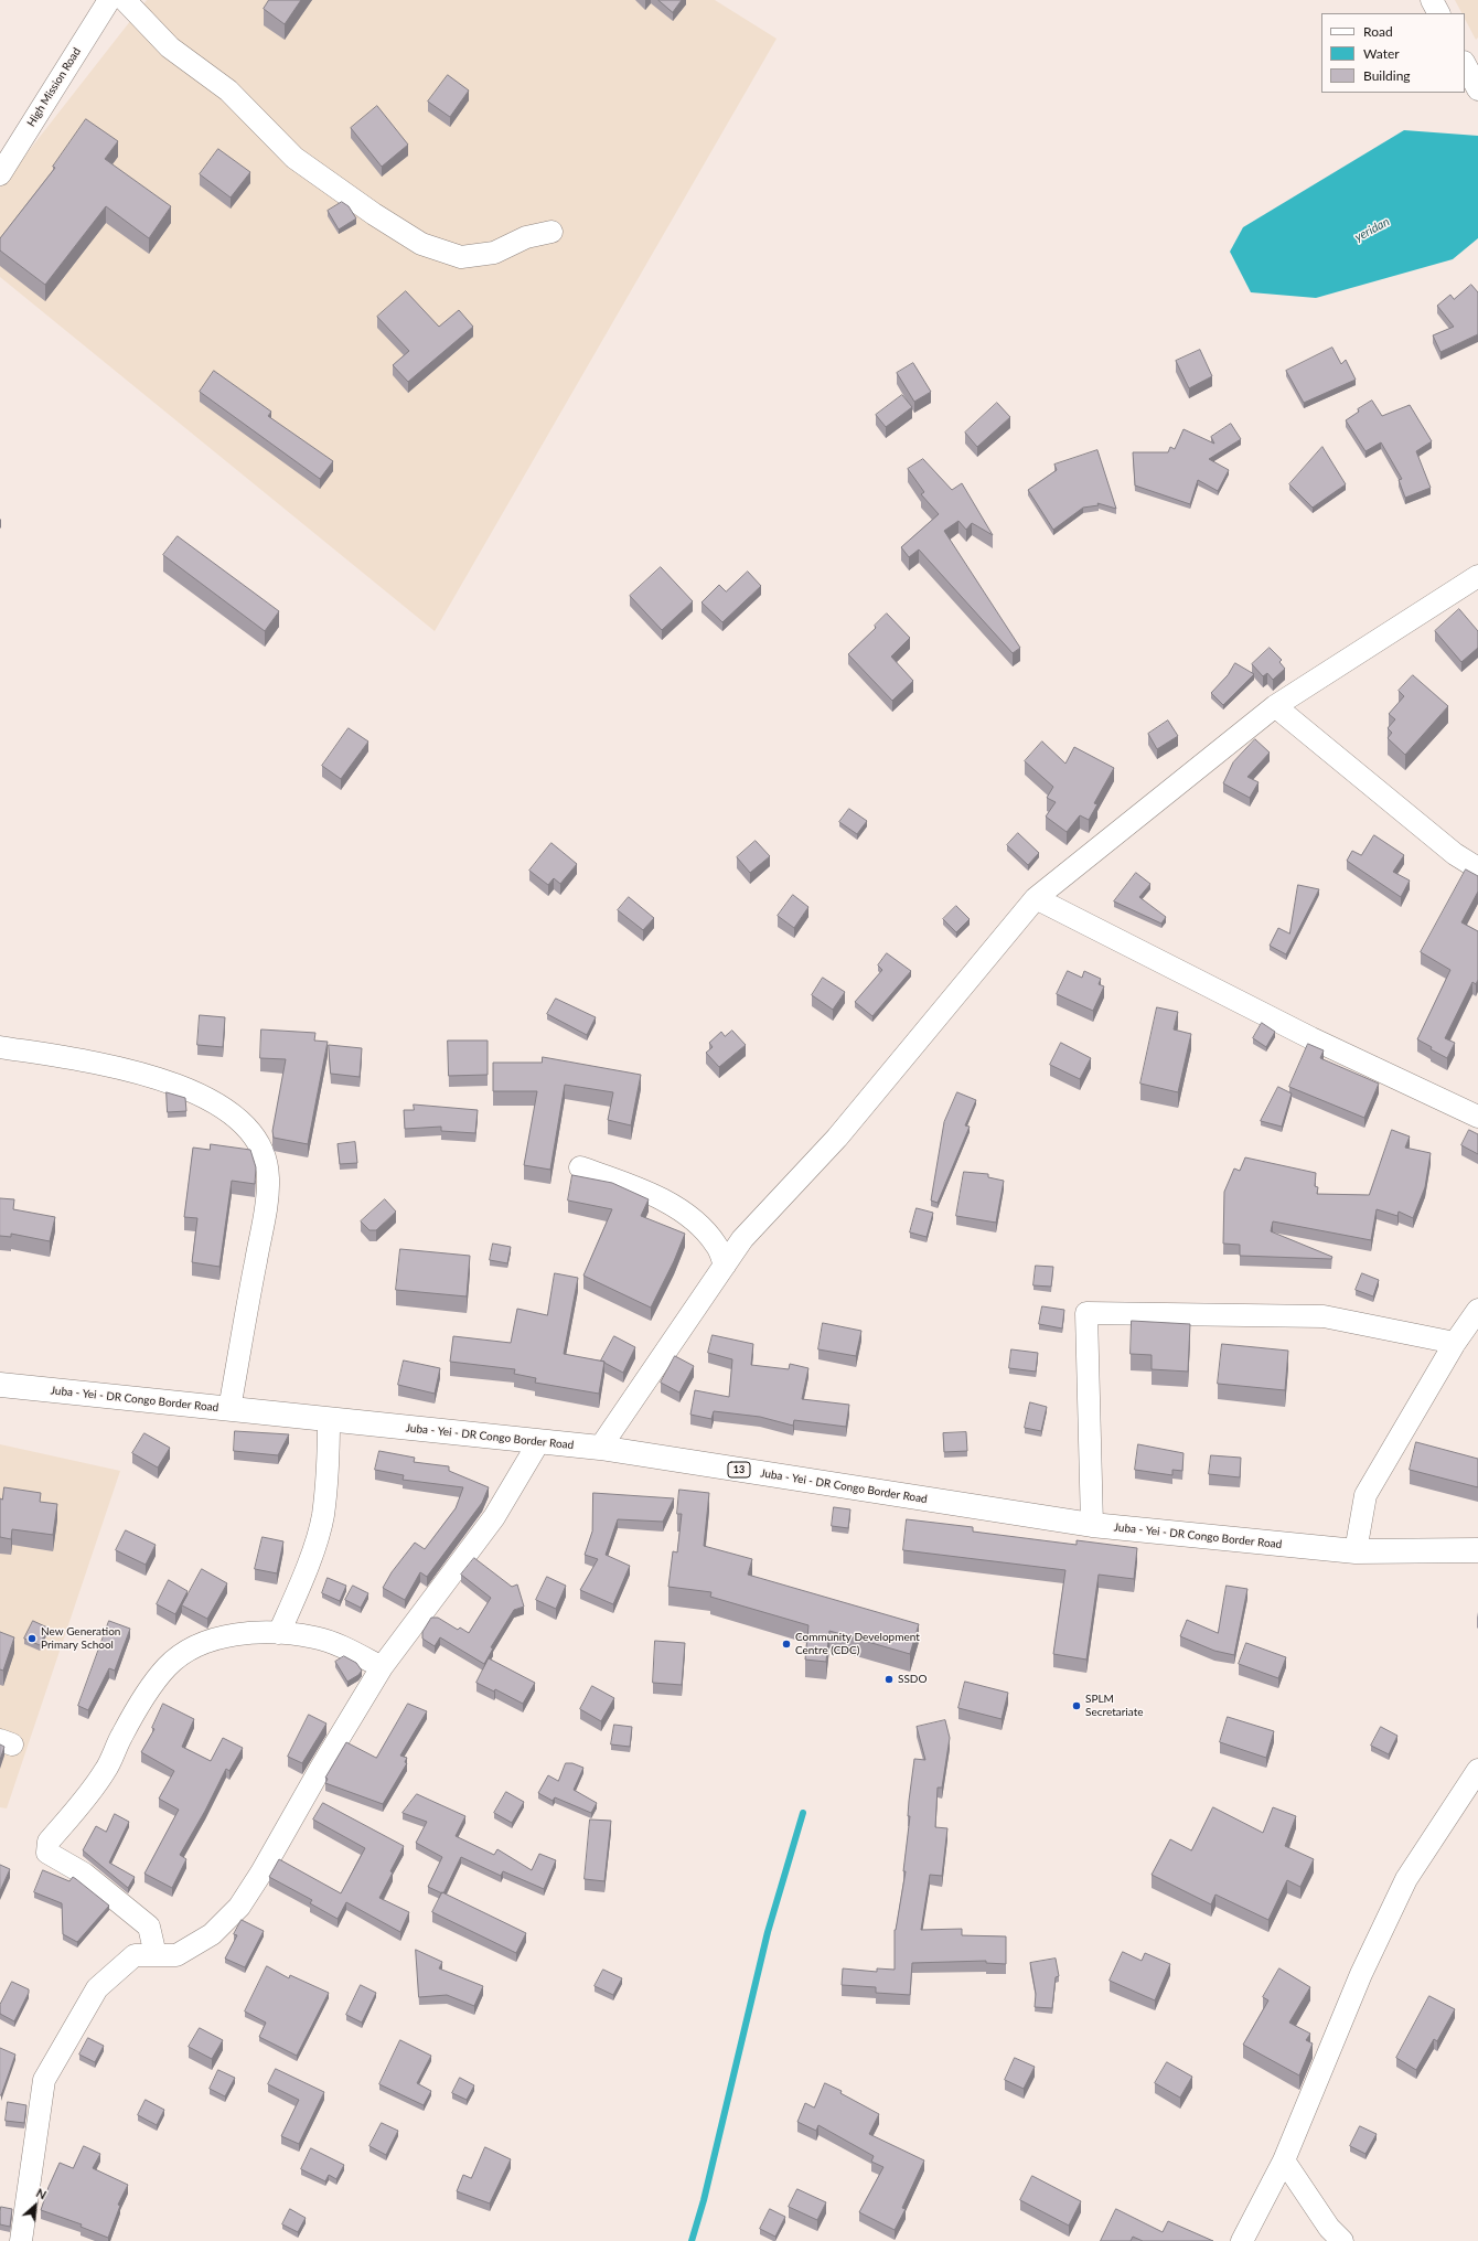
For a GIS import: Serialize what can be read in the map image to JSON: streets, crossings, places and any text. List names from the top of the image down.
{
  "streets": {
    "main road": ["Juba - Yei - DR Congo Border Road", "13"],
    "street": ["High Mission Road"]
  },
  "water": ["yeridan"],
  "places": [
    "New Generation Primary School",
    "Community Development Centre (CDC)",
    "SSDO",
    "SPLM Secretariate"
  ],
  "legend": ["Road", "Water", "Building"],
  "north": "top right"
}
